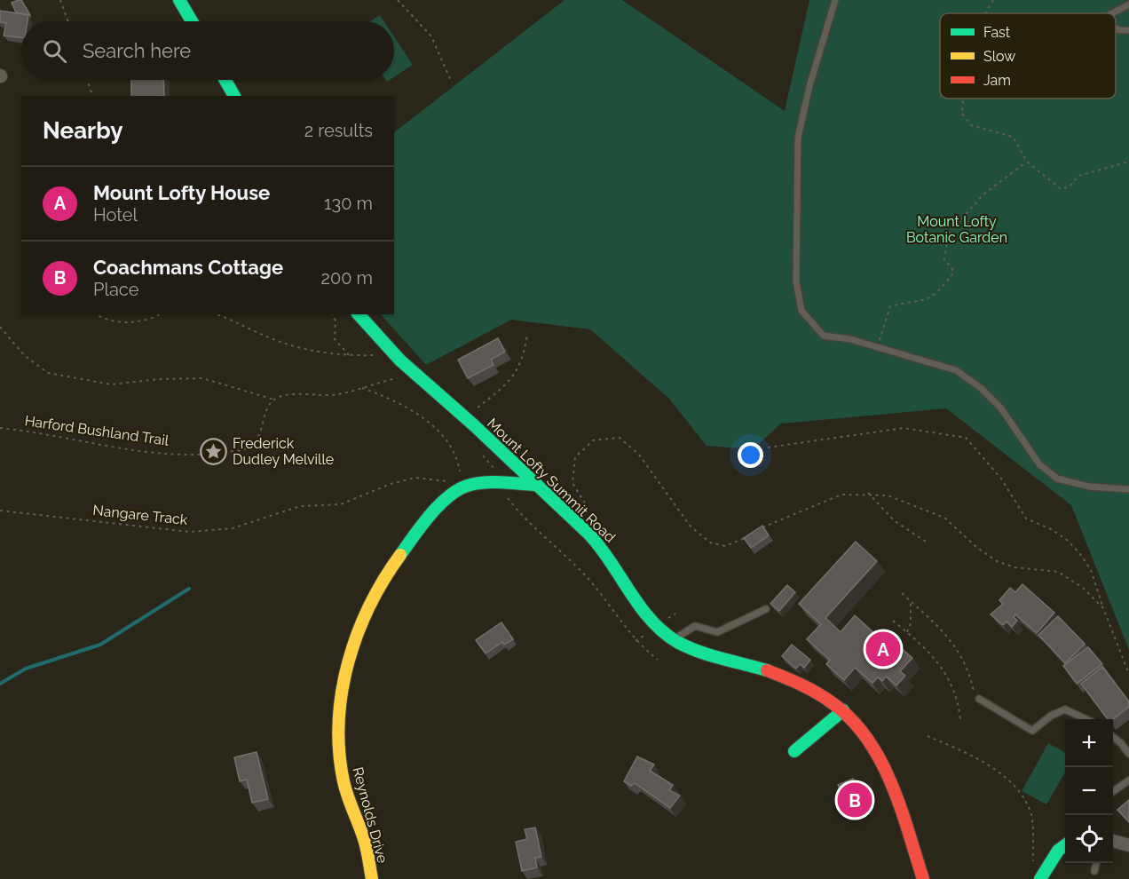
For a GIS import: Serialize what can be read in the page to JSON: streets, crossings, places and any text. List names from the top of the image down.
{
  "streets": {
    "main road": ["Mount Lofty Summit Road", "Reynolds Drive"],
    "path": ["Harford Bushland Trail", "Nangare Track"]
  },
  "crossings": [
    ["Mount Lofty Summit Road", "Reynolds Drive"]
  ],
  "parks": ["Mount Lofty Botanic Garden"],
  "places": {
    "place": ["Frederick Dudley Melville"]
  },
  "legend": ["Fast", "Slow", "Jam"],
  "page": {
    "search": "Search here",
    "heading": ["Nearby", "2 results"],
    "list": [
      {
        "mark": "A",
        "name": "Mount Lofty House",
        "note": "Hotel",
        "value": "130 m"
      },
      {
        "mark": "B",
        "name": "Coachmans Cottage",
        "note": "Place",
        "value": "200 m"
      }
    ],
    "pins": ["A", "B"],
    "map_buttons": ["+", "−"]
  }
}
